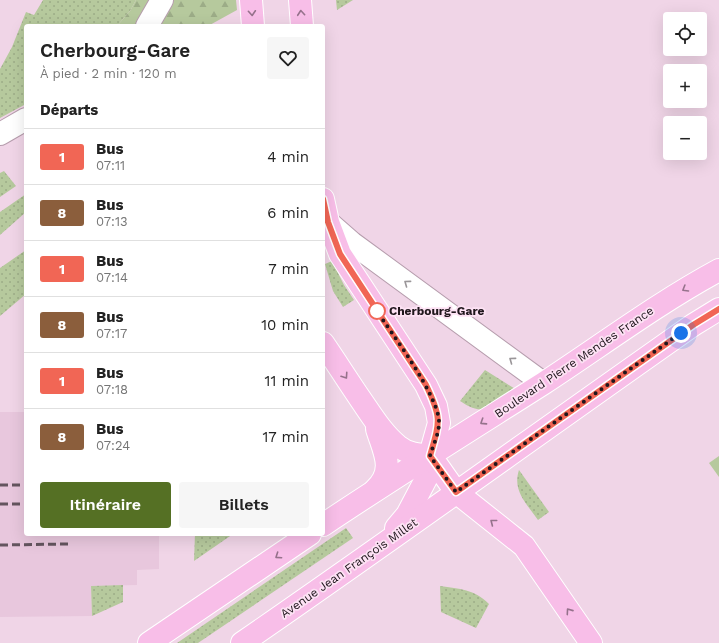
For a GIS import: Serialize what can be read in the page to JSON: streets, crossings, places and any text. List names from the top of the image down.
{
  "streets": {
    "main road": ["Boulevard Pierre Mendes France", "Avenue Jean François Millet"]
  },
  "places": ["Cherbourg-Gare"],
  "lines": ["bus line 1"],
  "page": {
    "map_buttons": ["+", "−"],
    "heading": [
      ["Cherbourg-Gare", "À pied · 2 min · 120 m"],
      "Départs"
    ],
    "list": [
      {
        "mark": "1",
        "name": "Bus",
        "note": "07:11",
        "value": "4 min"
      },
      {
        "mark": "8",
        "name": "Bus",
        "note": "07:13",
        "value": "6 min"
      },
      {
        "mark": "1",
        "name": "Bus",
        "note": "07:14",
        "value": "7 min"
      },
      {
        "mark": "8",
        "name": "Bus",
        "note": "07:17",
        "value": "10 min"
      },
      {
        "mark": "1",
        "name": "Bus",
        "note": "07:18",
        "value": "11 min"
      },
      {
        "mark": "8",
        "name": "Bus",
        "note": "07:24",
        "value": "17 min"
      }
    ],
    "buttons": ["Itinéraire", "Billets"]
  }
}
